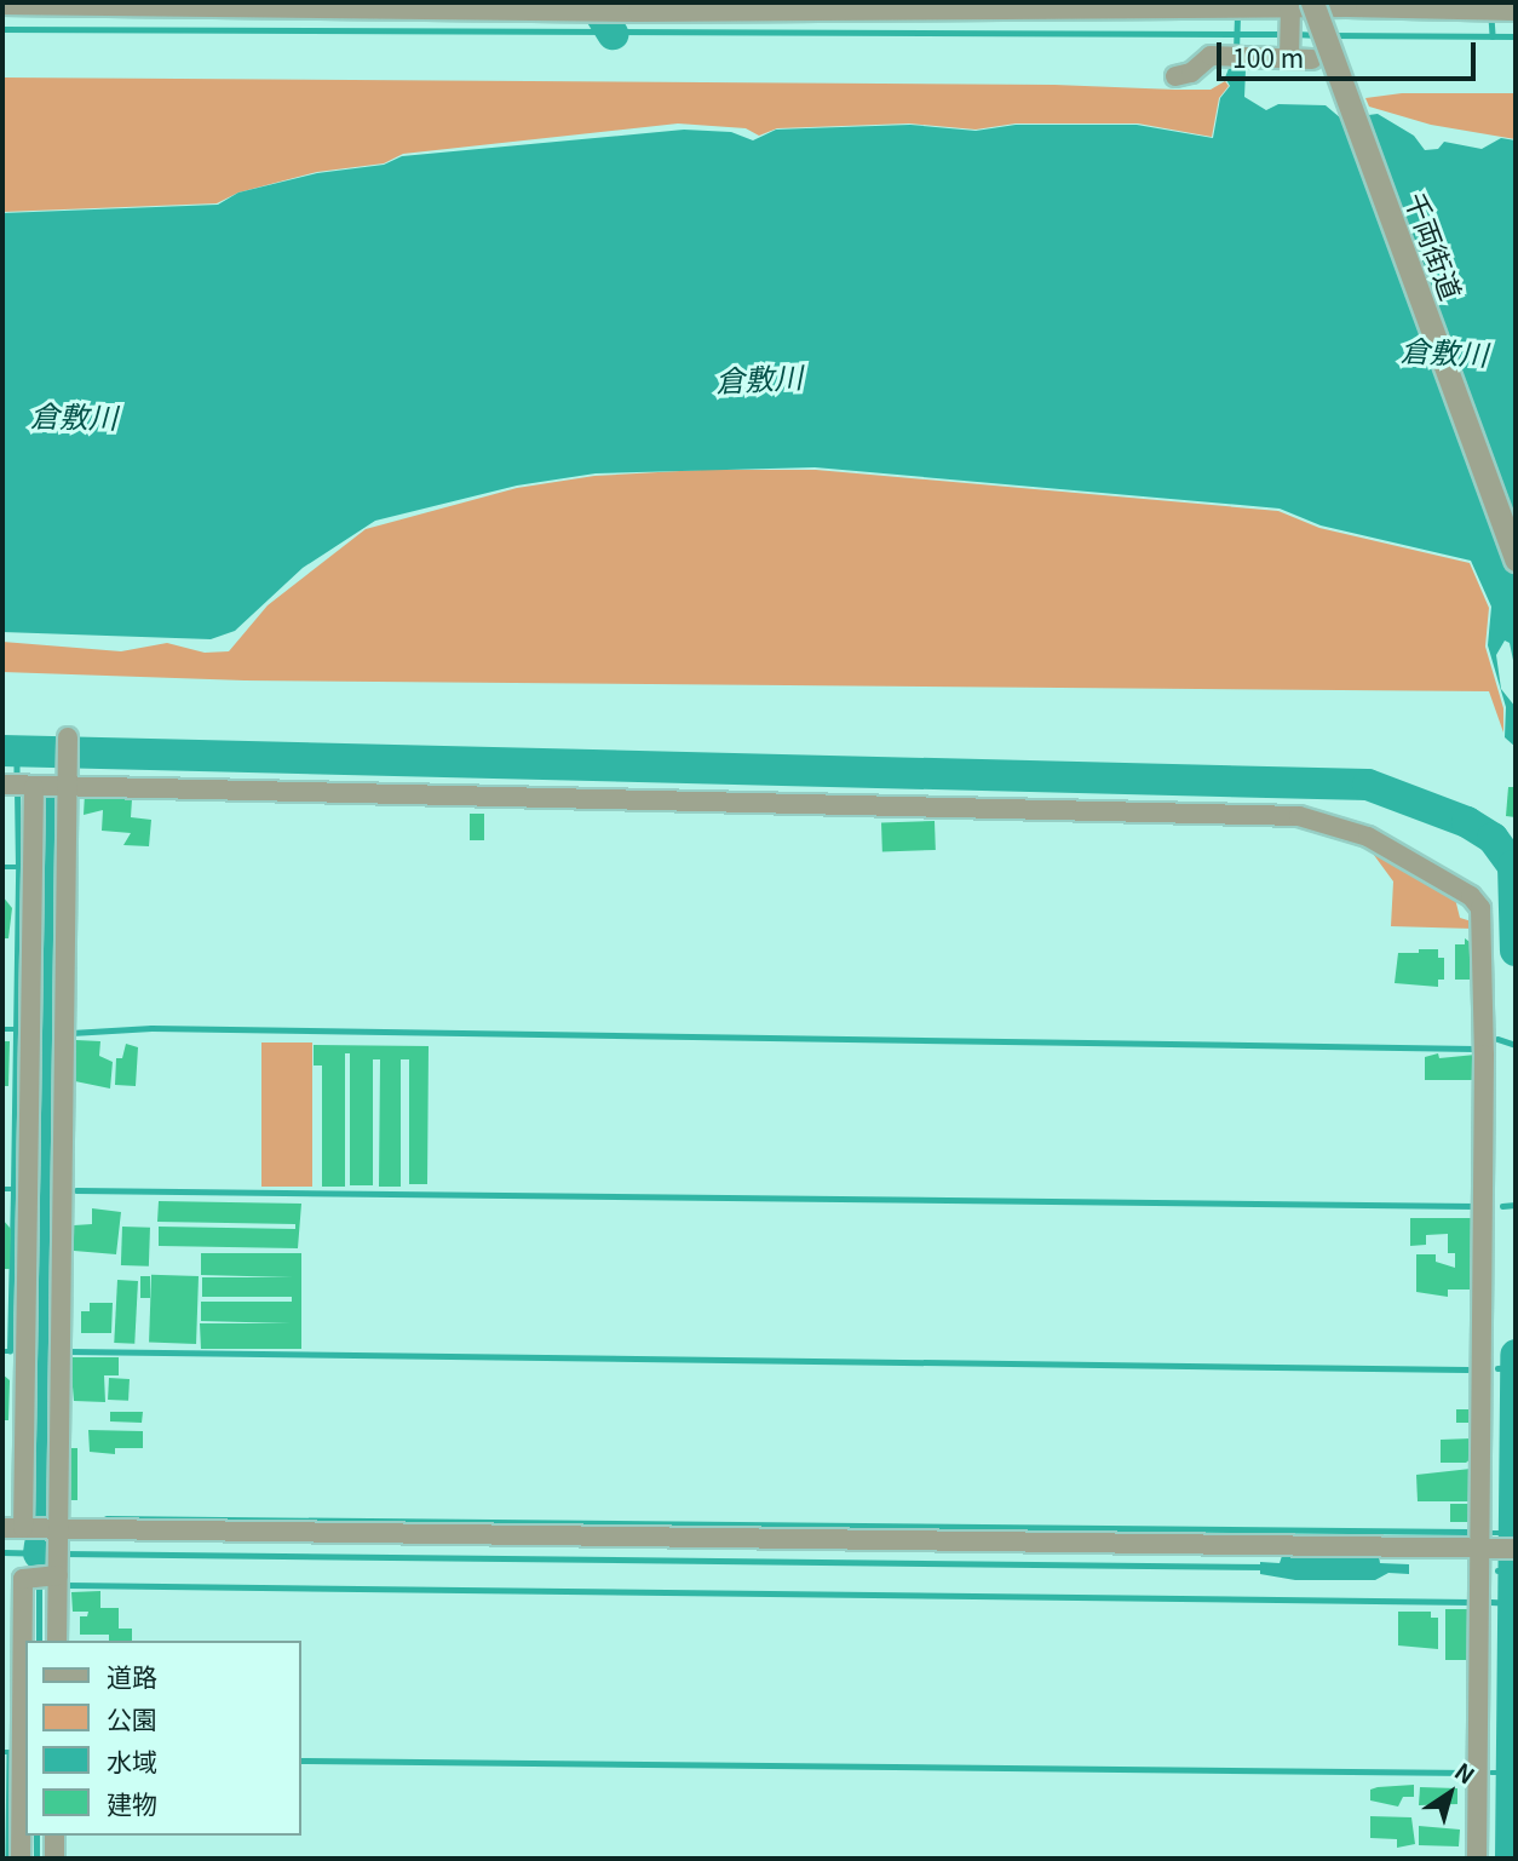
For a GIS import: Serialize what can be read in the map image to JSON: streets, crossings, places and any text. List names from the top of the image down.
{
  "streets": {
    "street": ["千両街道"]
  },
  "water": ["倉敷川"],
  "legend": [
    "道路",
    "公園",
    "水域",
    "建物"
  ],
  "scale_bar": "100 m",
  "north": "top right"
}
